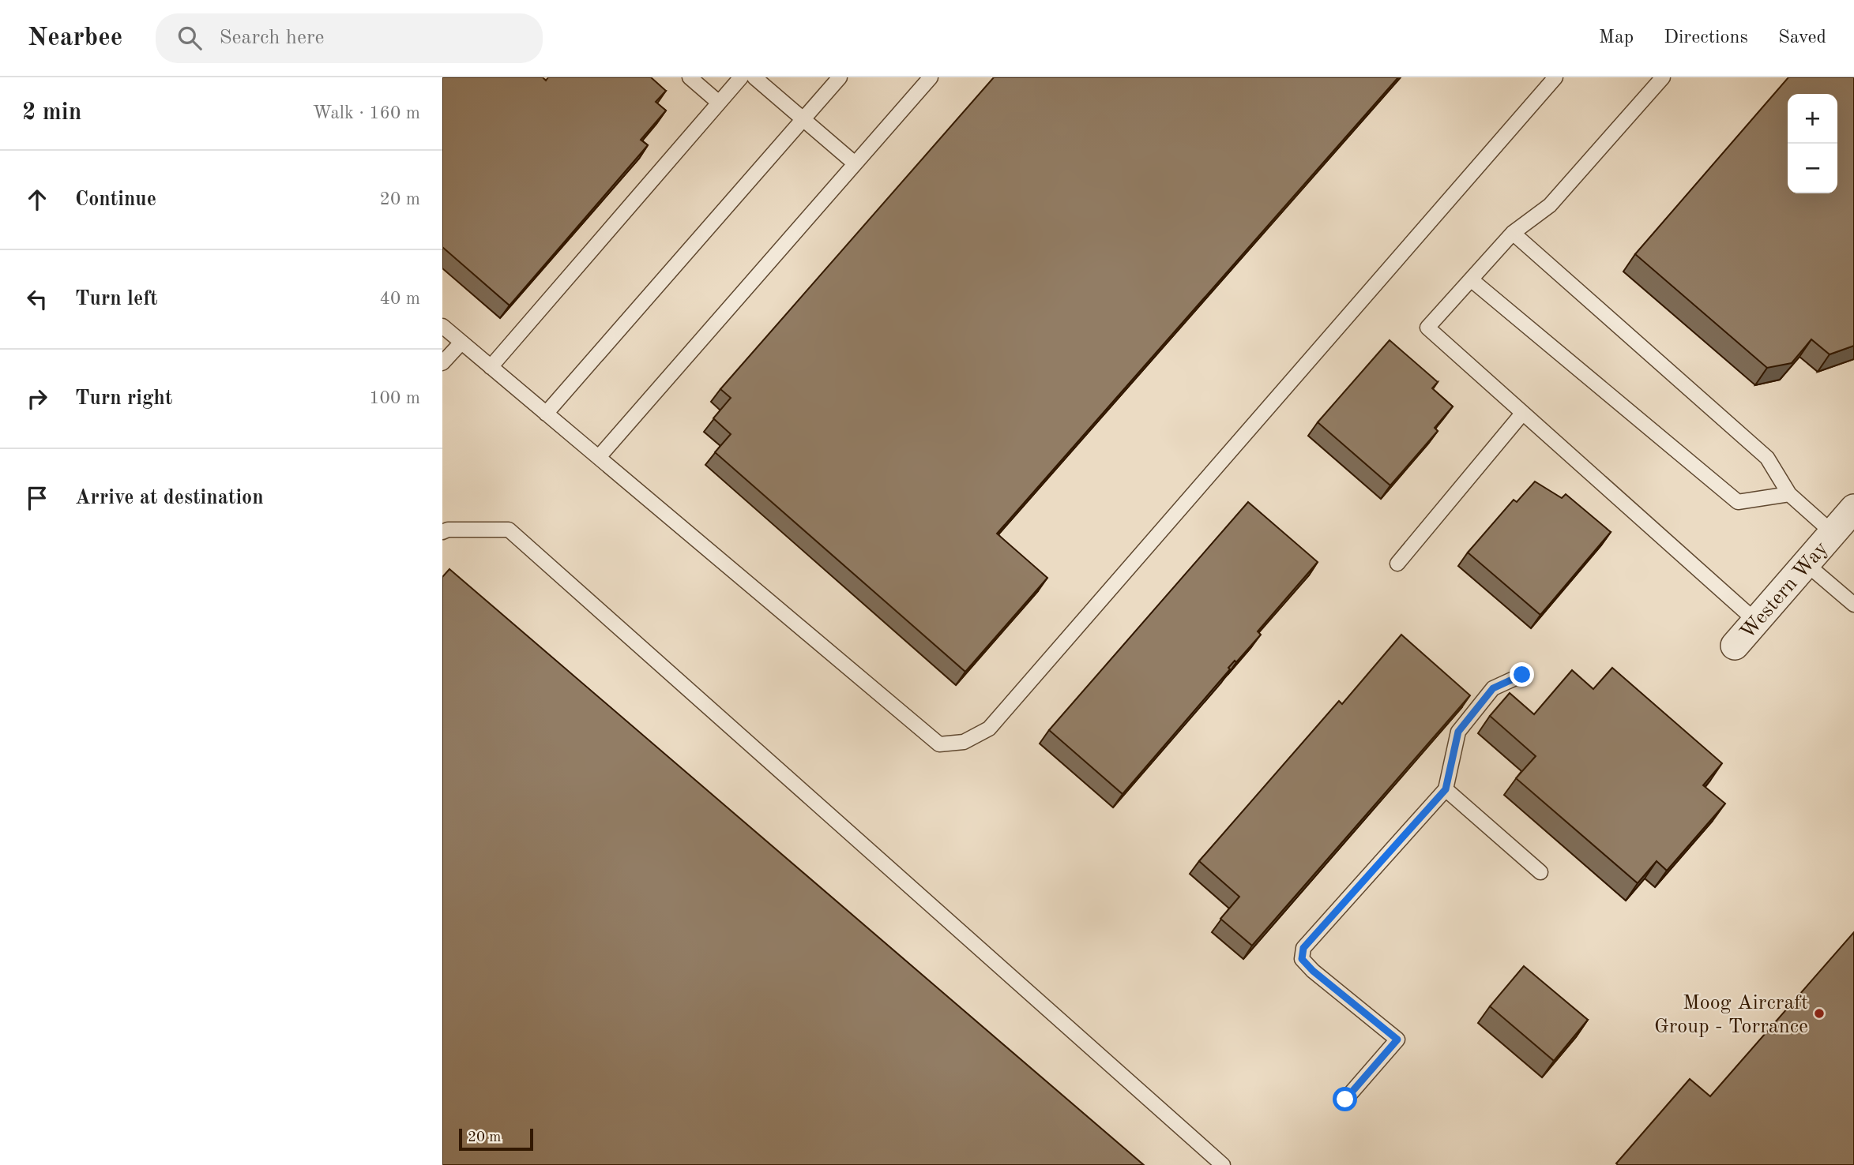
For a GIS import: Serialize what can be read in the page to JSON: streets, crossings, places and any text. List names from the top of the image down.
{
  "streets": {
    "street": ["Western Way"]
  },
  "places": ["Moog Aircraft Group - Torrance"],
  "scale_bar": "20 m",
  "page": {
    "header": "Nearbee",
    "search": "Search here",
    "nav": ["Map", "Directions", "Saved"],
    "heading": ["2 min", "Walk · 160 m"],
    "map_buttons": ["+", "−"],
    "list": [
      ["Continue", "20 m"],
      ["Turn left", "40 m"],
      ["Turn right", "100 m"],
      "Arrive at destination"
    ],
    "scale": "20 m"
  }
}
